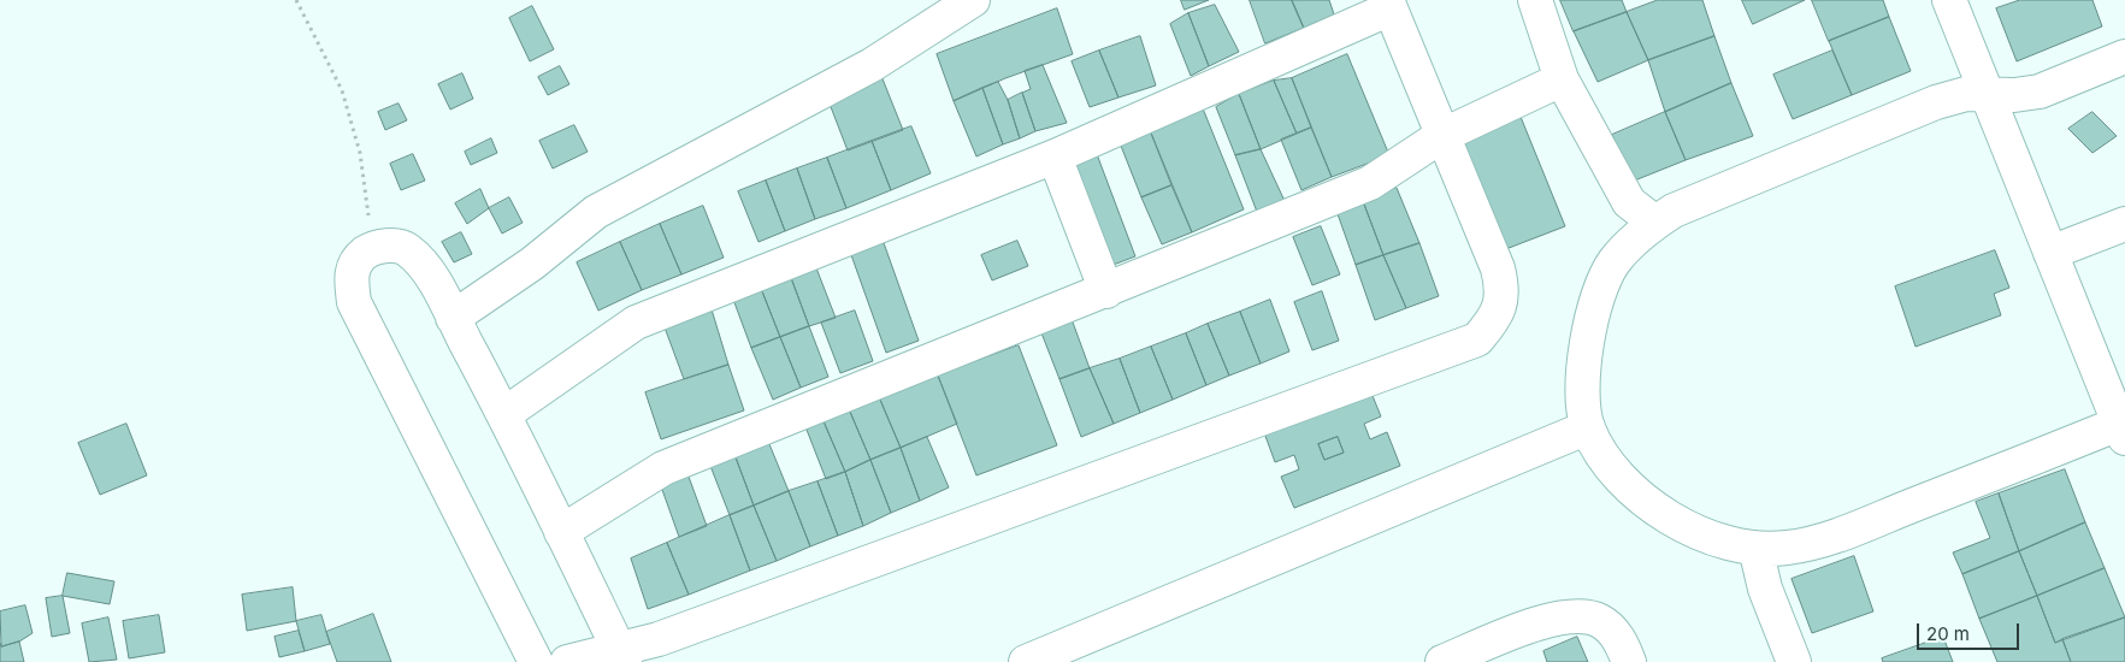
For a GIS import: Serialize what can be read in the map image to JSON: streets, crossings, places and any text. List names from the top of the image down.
{
  "scale_bar": "20 m"
}
